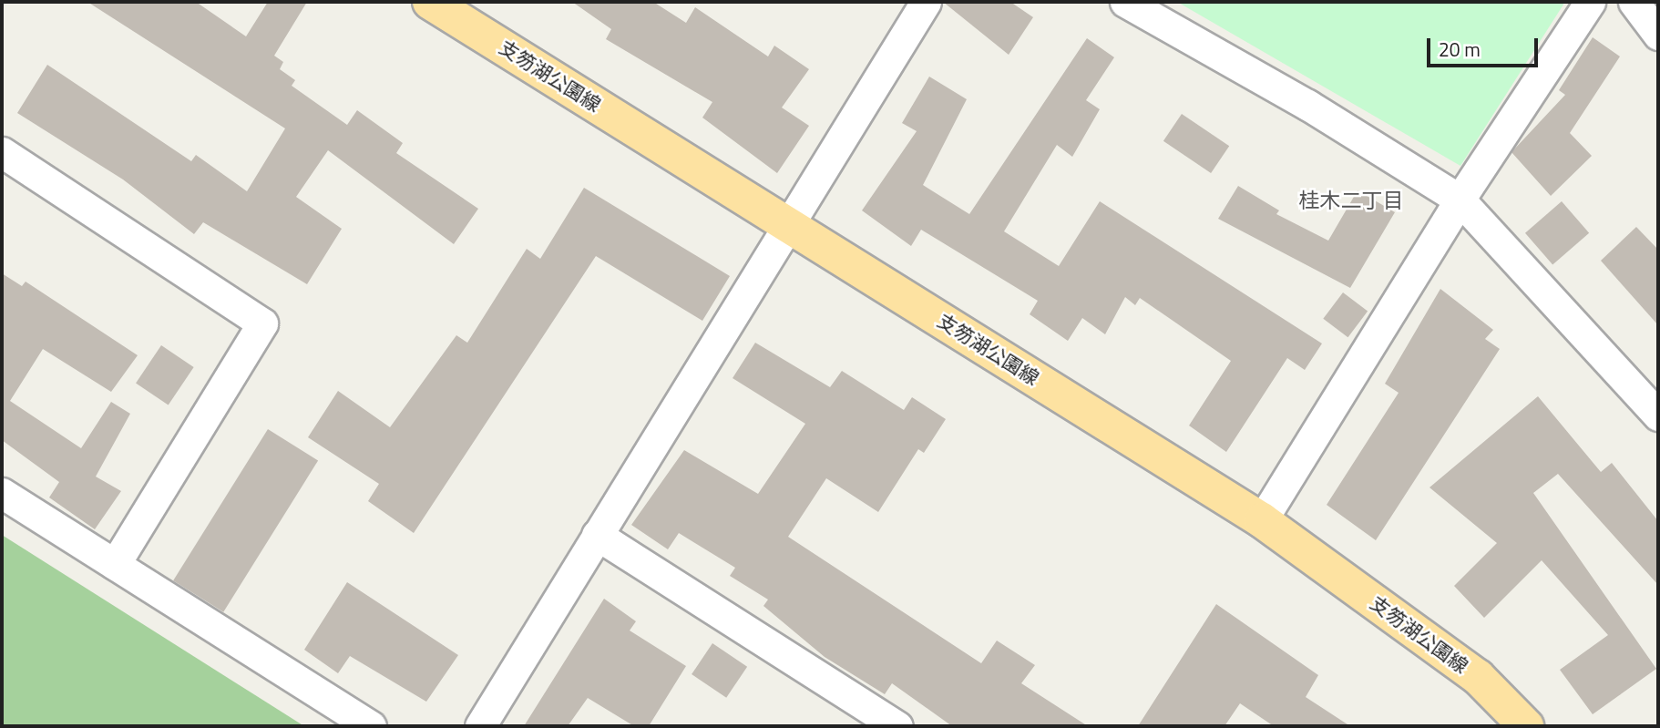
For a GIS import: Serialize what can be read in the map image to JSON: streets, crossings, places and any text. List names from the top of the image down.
{
  "streets": {
    "main road": ["支笏湖公園線"]
  },
  "districts": ["桂木二丁目"],
  "scale_bar": "20 m"
}
